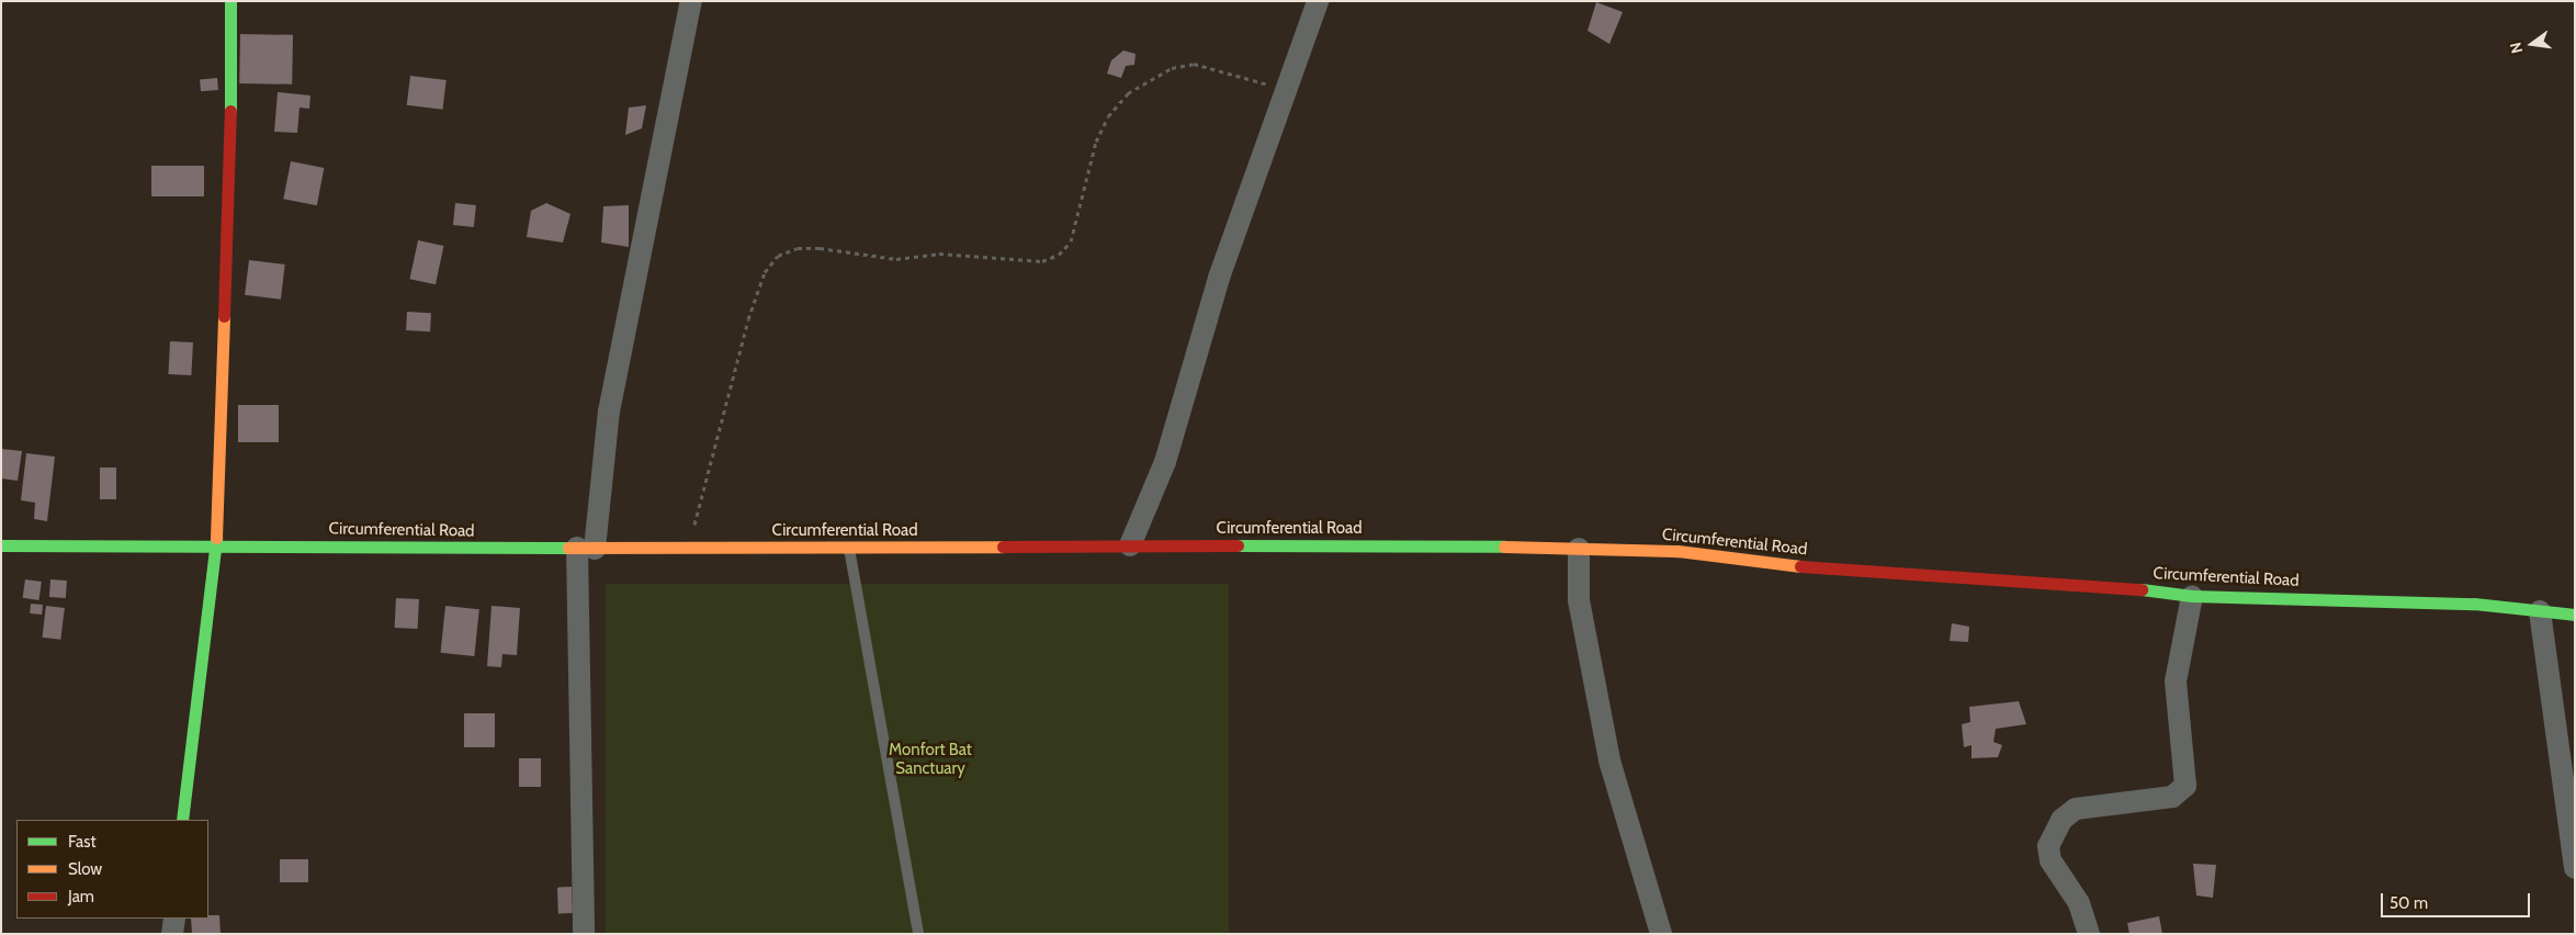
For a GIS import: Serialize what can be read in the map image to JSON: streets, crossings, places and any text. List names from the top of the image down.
{
  "streets": {
    "main road": ["Circumferential Road"]
  },
  "parks": ["Monfort Bat Sanctuary"],
  "legend": ["Fast", "Slow", "Jam"],
  "scale_bar": "50 m",
  "north": "left"
}
